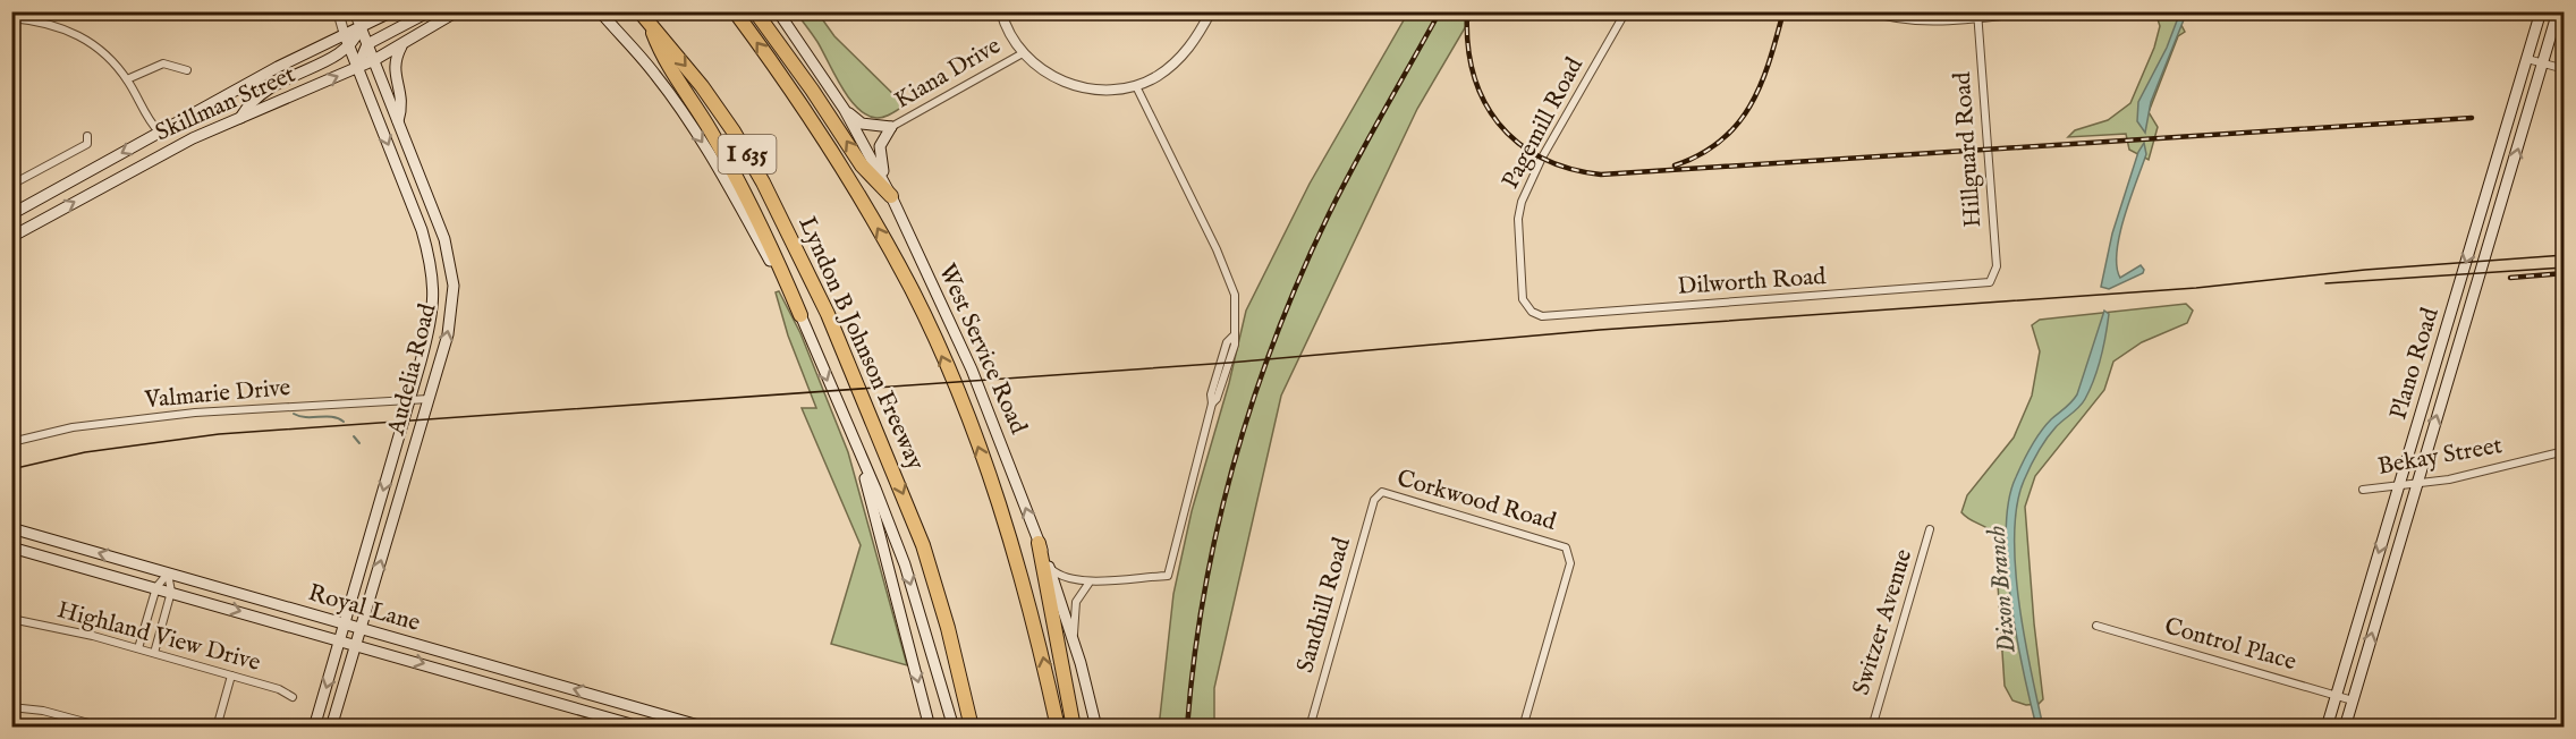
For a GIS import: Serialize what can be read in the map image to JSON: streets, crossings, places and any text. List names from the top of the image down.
{
  "streets": {
    "highway": ["I 635", "Lyndon B Johnson Freeway"],
    "main road": [
      "Skillman Street",
      "West Service Road",
      "Plano Road",
      "Audelia Road",
      "Royal Lane"
    ],
    "street": [
      "Kiana Drive",
      "Pagemill Road",
      "Hillguard Road",
      "Dilworth Road",
      "Valmarie Drive",
      "Bekay Street",
      "Corkwood Road",
      "Sandhill Road",
      "Switzer Avenue",
      "Highland View Drive",
      "Control Place"
    ]
  },
  "crossings": [
    ["Skillman Street", "Audelia Road"],
    ["Pagemill Road", "Dilworth Road"],
    ["Hillguard Road", "Dilworth Road"],
    ["Plano Road", "Bekay Street"],
    ["Plano Road", "Control Place"],
    ["Audelia Road", "Valmarie Drive"],
    ["Audelia Road", "Royal Lane"],
    ["Corkwood Road", "Sandhill Road"]
  ],
  "one_way": ["West Service Road"],
  "water": ["Dixon Branch"]
}
